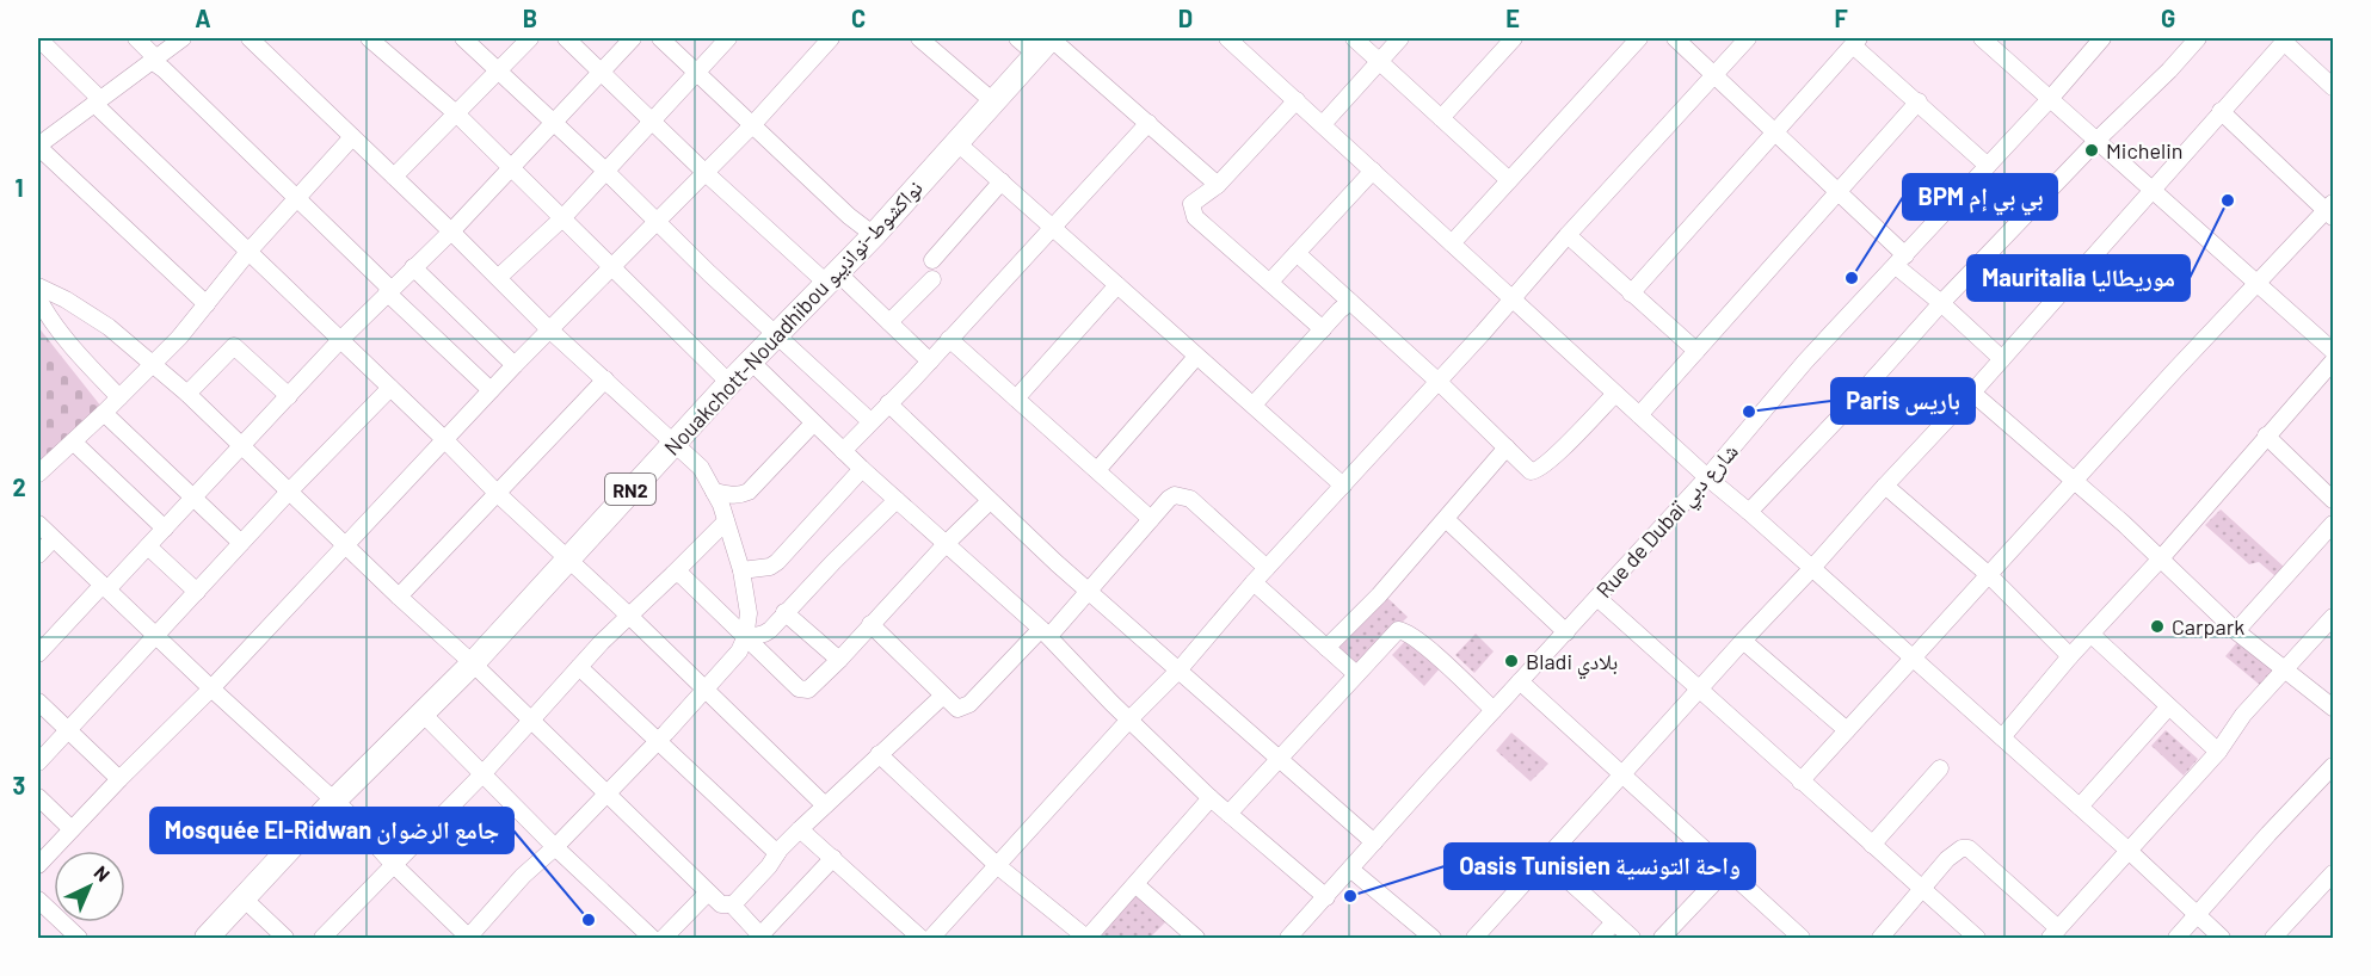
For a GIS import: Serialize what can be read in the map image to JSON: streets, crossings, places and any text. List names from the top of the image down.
{
  "streets": {
    "highway": ["Nouakchott-Nouadhibou نواكشوط-نواذيبو", "RN2"],
    "street": ["Rue de Dubaï شارع دبي"]
  },
  "places": [
    "Michelin",
    "Mauritalia موريطاليا",
    "BPM بي بي إم",
    "Paris باريس",
    "Carpark",
    "Bladi بلادي",
    "Oasis Tunisien واحة التونسية",
    "Mosquée El-Ridwan جامع الرضوان"
  ],
  "north": "top right",
  "grid": {
    "columns": [
      "A",
      "B",
      "C",
      "D",
      "E",
      "F",
      "G"
    ],
    "rows": ["1", "2", "3"]
  }
}
